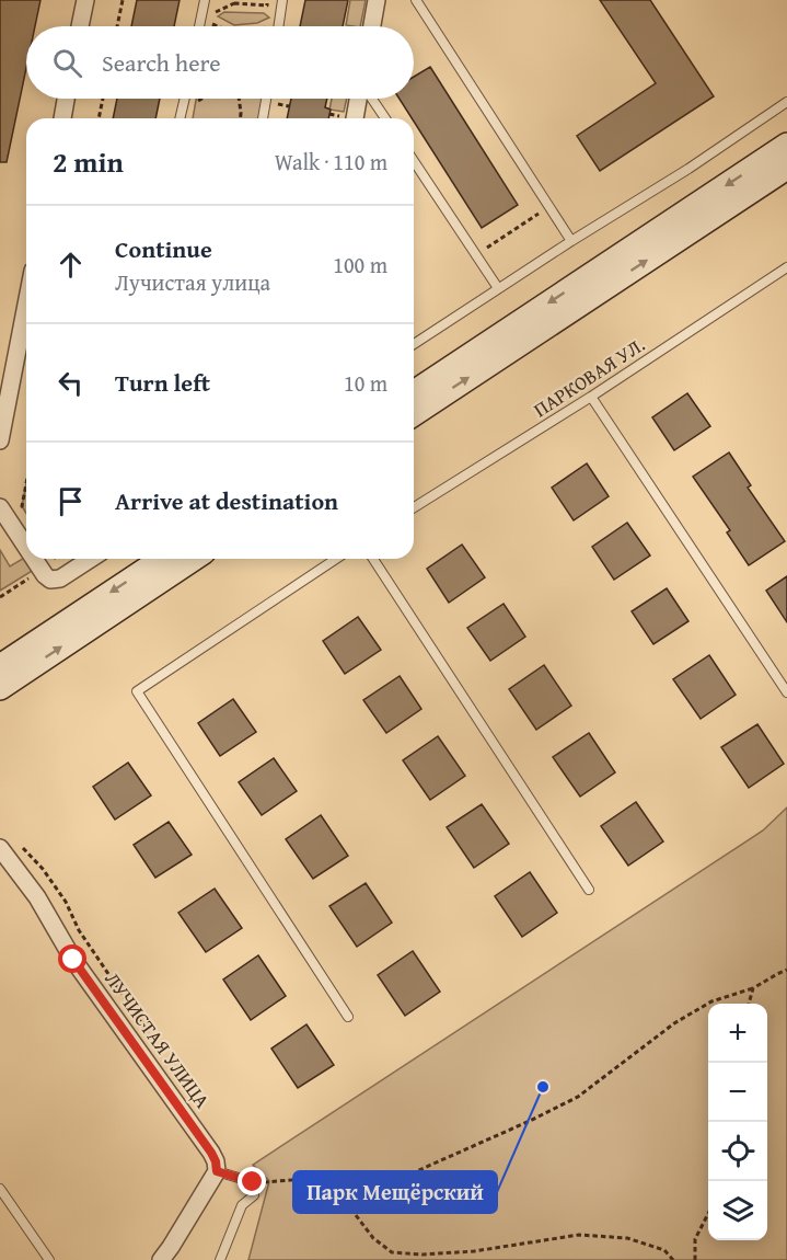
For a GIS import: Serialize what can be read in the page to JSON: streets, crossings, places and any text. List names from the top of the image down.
{
  "streets": {
    "street": ["ЛУЧИСТАЯ УЛИЦА"],
    "lane": ["ПАРКОВАЯ УЛ."]
  },
  "places": ["Парк Мещёрский"],
  "page": {
    "search": "Search here",
    "heading": ["2 min", "Walk · 110 m"],
    "list": [
      ["Continue", "Лучистая улица", "100 m"],
      ["Turn left", "10 m"],
      "Arrive at destination"
    ],
    "map_buttons": ["+", "−"]
  }
}
